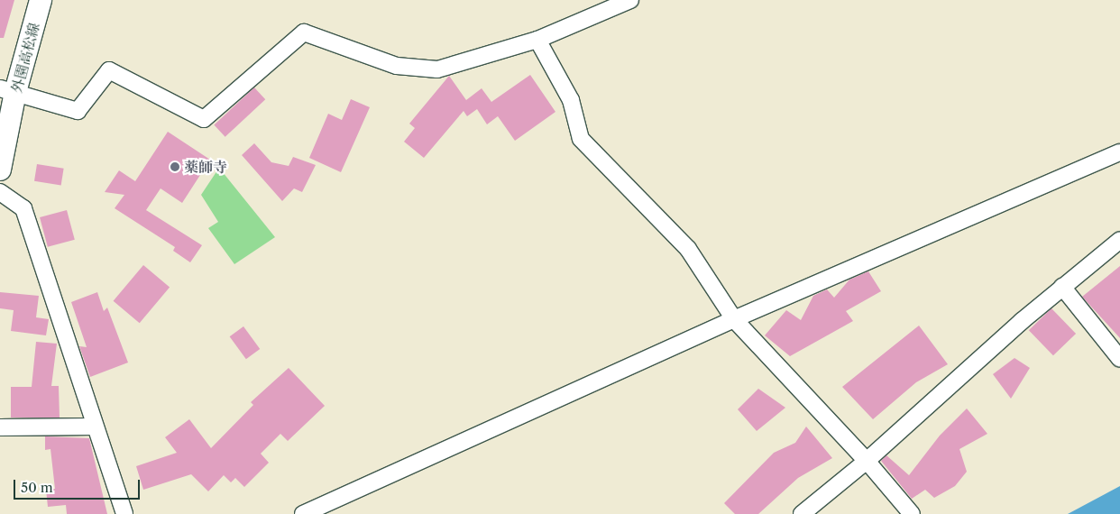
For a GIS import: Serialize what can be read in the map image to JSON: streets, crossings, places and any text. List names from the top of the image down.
{
  "streets": {
    "main road": ["外園高松線"]
  },
  "places": ["薬師寺"],
  "scale_bar": "50 m"
}
